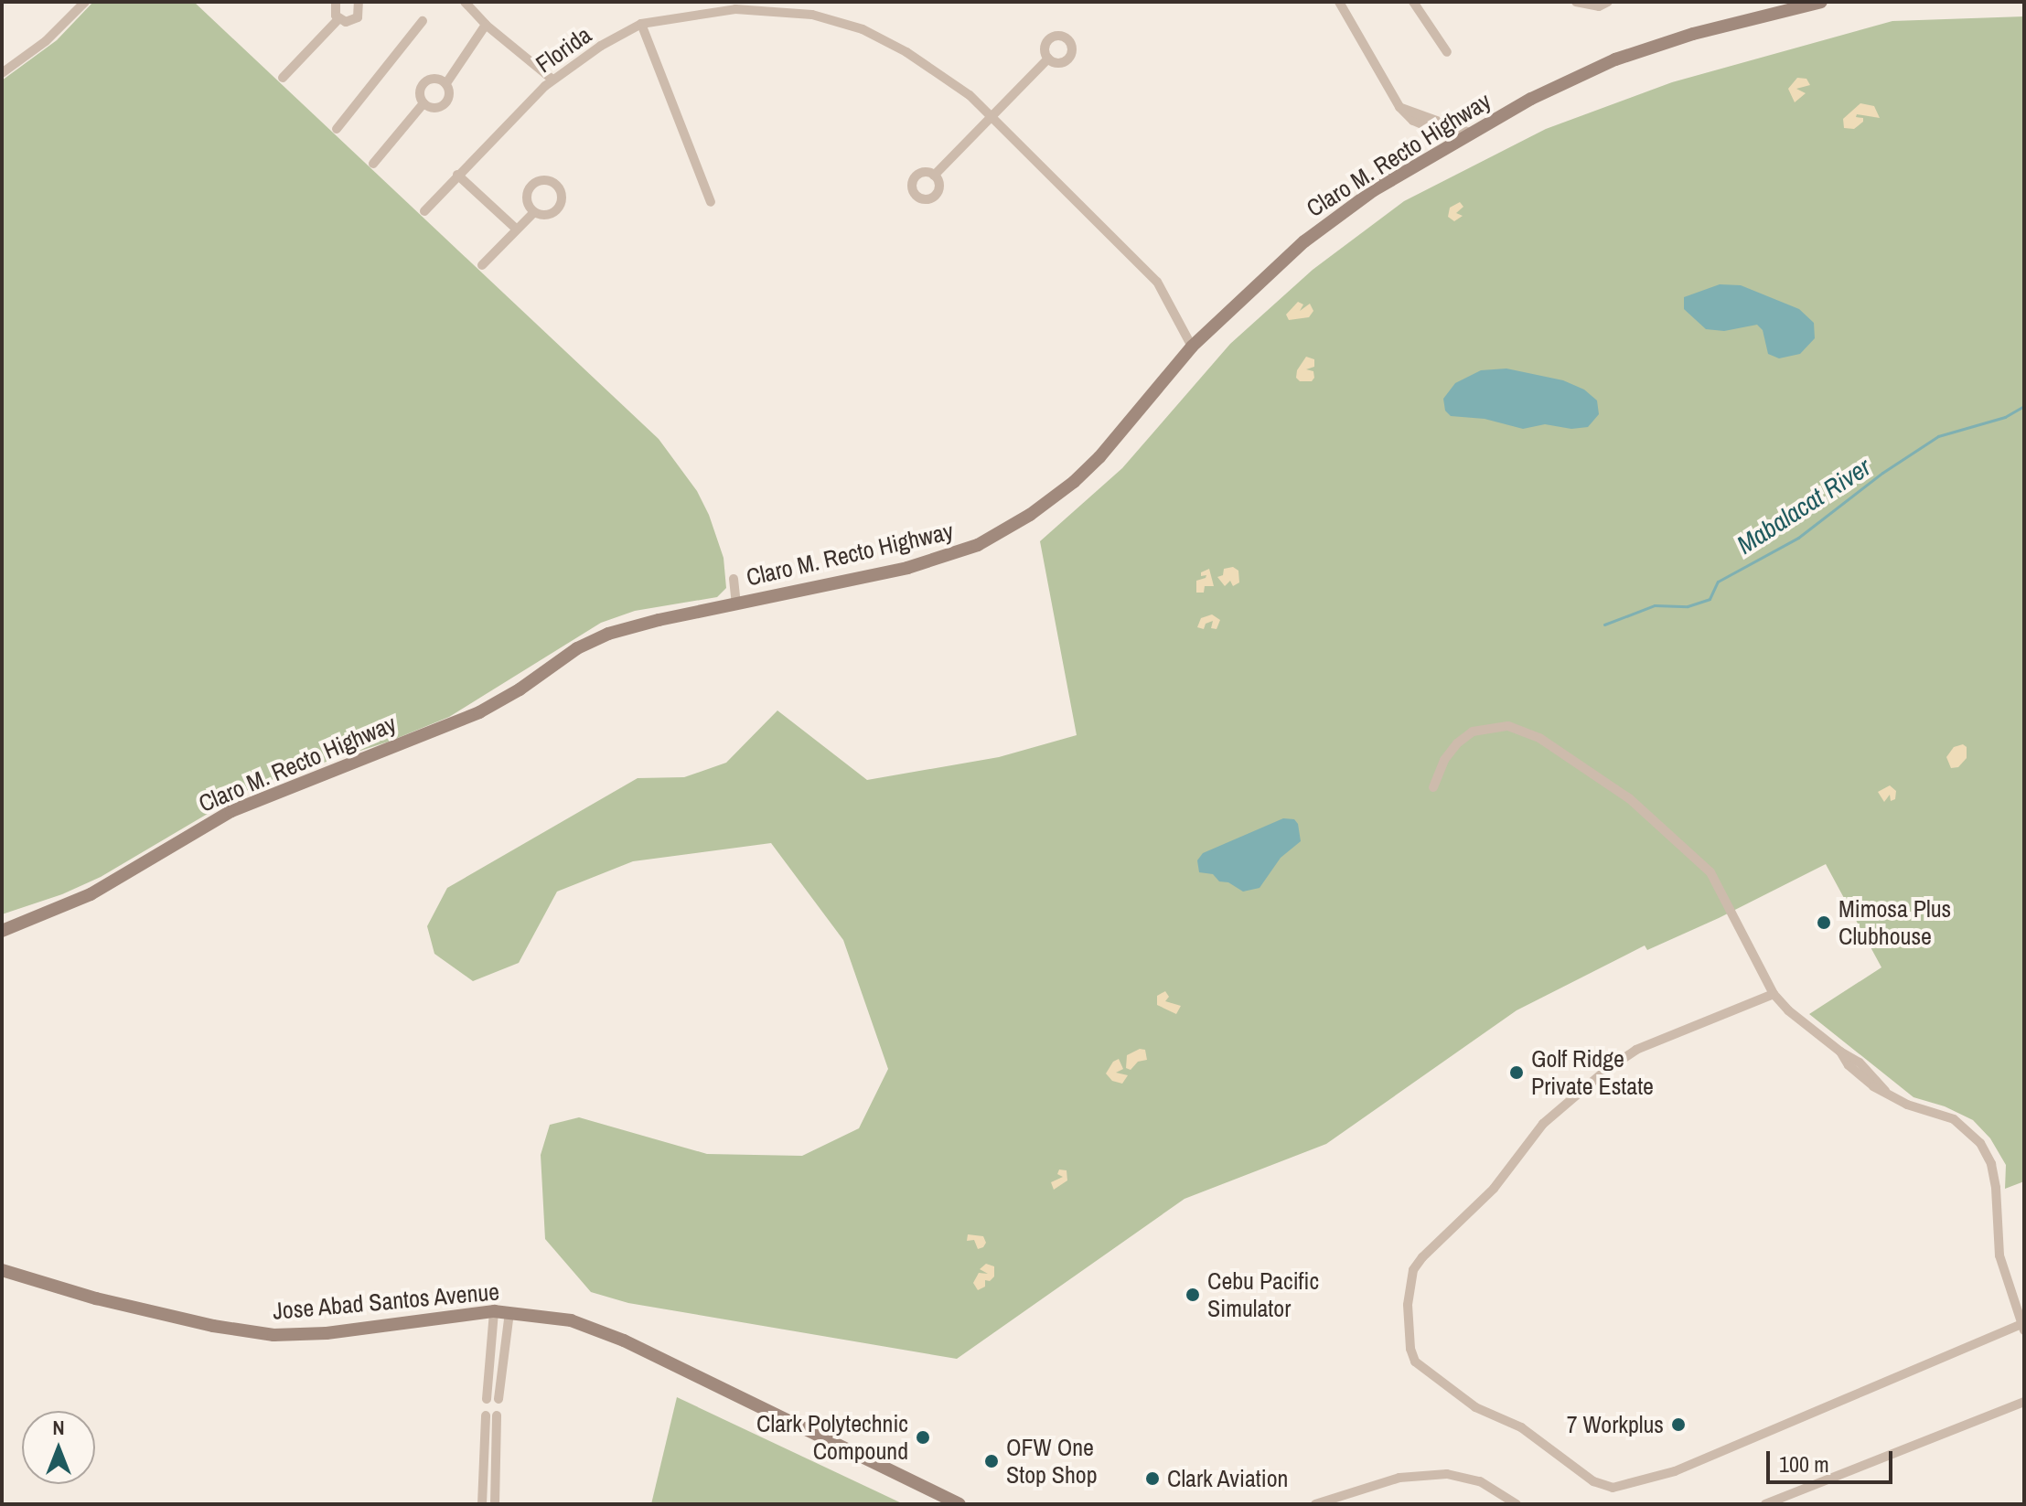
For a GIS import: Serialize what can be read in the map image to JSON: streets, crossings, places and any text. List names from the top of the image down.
{
  "streets": {
    "main road": ["Claro M. Recto Highway", "Jose Abad Santos Avenue"],
    "street": ["Florida"]
  },
  "crossings": [
    ["Florida", "Claro M. Recto Highway"]
  ],
  "water": ["Mabalacat River"],
  "places": [
    "Mimosa Plus Clubhouse",
    "Golf Ridge Private Estate",
    "Cebu Pacific Simulator",
    "7 Workplus",
    "Clark Polytechnic Compound",
    "OFW One Stop Shop",
    "Clark Aviation"
  ],
  "scale_bar": "100 m",
  "north": "top"
}
